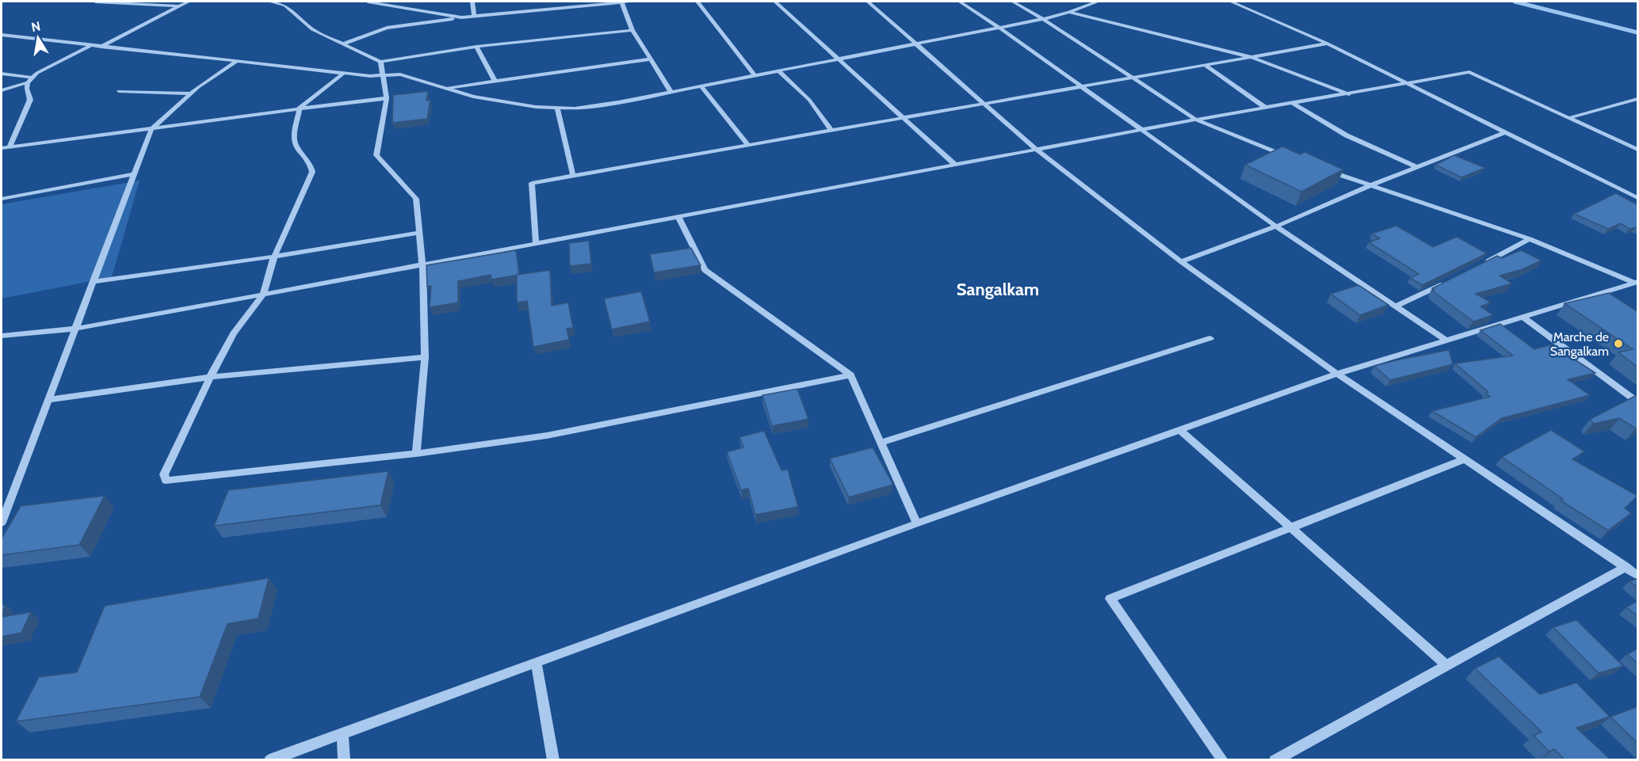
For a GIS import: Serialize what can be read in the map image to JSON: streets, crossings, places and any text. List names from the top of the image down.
{
  "districts": ["Sangalkam"],
  "places": ["Marche de Sangalkam"],
  "north": "top"
}
